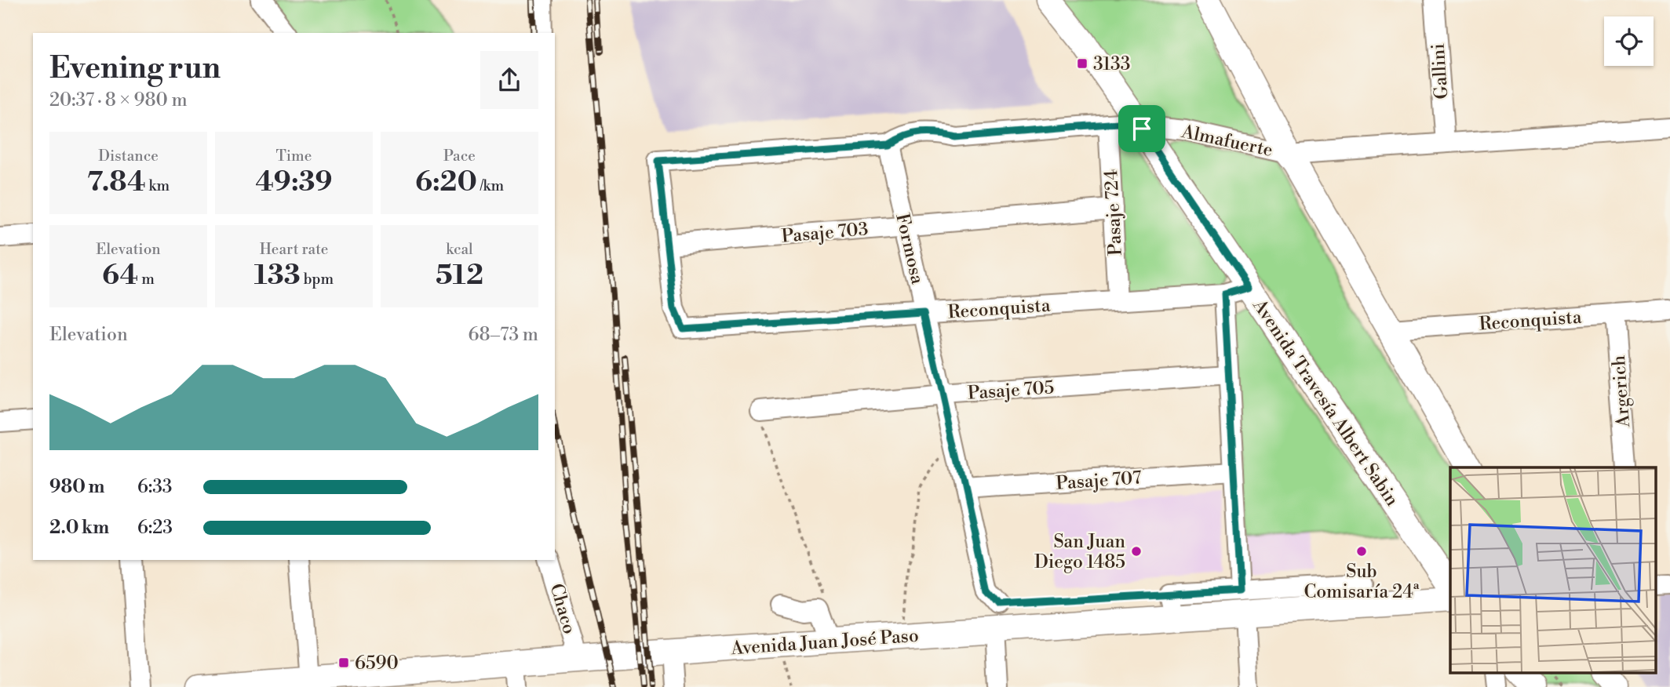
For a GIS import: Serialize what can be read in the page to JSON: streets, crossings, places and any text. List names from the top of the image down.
{
  "streets": {
    "main road": ["Avenida Travesía Albert Sabin", "Avenida Juan José Paso"],
    "street": [
      "Gallini",
      "Almafuerte",
      "Pasaje 724",
      "Pasaje 703",
      "Formosa",
      "Reconquista",
      "Pasaje 705",
      "Argerich",
      "Pasaje 707",
      "Chaco"
    ]
  },
  "crossings": [
    ["Gallini", "Almafuerte"],
    ["Almafuerte", "Pasaje 724"],
    ["Almafuerte", "Pasaje 703"],
    ["Almafuerte", "Formosa"],
    ["Almafuerte", "Reconquista"],
    ["Almafuerte", "Avenida Travesía Albert Sabin"],
    ["Pasaje 724", "Pasaje 703"],
    ["Pasaje 724", "Reconquista"],
    ["Pasaje 703", "Formosa"],
    ["Pasaje 703", "Reconquista"],
    ["Formosa", "Reconquista"],
    ["Formosa", "Pasaje 705"],
    ["Formosa", "Pasaje 707"],
    ["Reconquista", "Argerich"],
    ["Reconquista", "Avenida Travesía Albert Sabin"],
    ["Chaco", "Avenida Juan José Paso"]
  ],
  "places": {
    "transit": ["3133", "6590"],
    "other": ["San Juan Diego 1485", "Sub Comisaría 24ª"]
  },
  "page": {
    "heading": ["Evening run", "20:37 · 8 × 980 m"],
    "stats": [
      ["Distance", "7.84 km"],
      ["Time", "49:39"],
      ["Pace", "6:20 /km"],
      ["Elevation", "64 m"],
      ["Heart rate", "133 bpm"],
      ["kcal", "512"]
    ],
    "chart": ["Elevation", "68–73 m"],
    "list": [
      {
        "name": "980 m",
        "note": "6:33"
      },
      {
        "name": "2.0 km",
        "note": "6:23"
      }
    ]
  }
}
